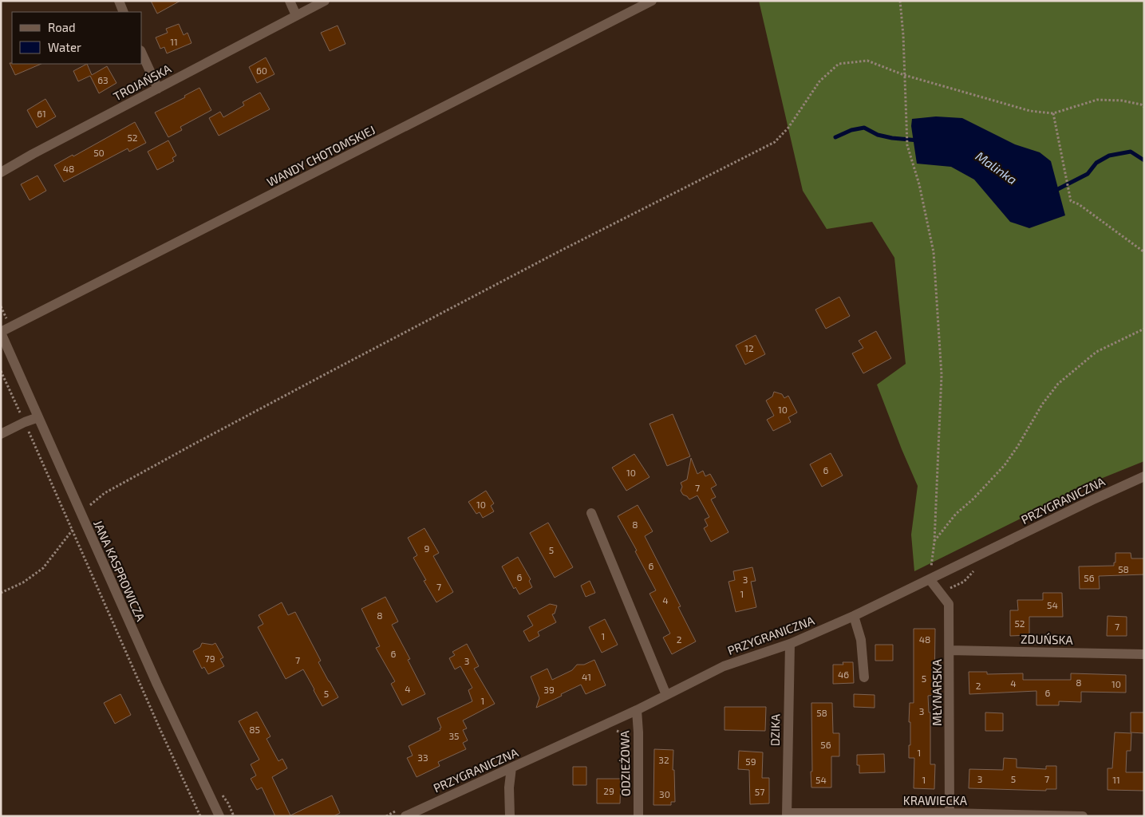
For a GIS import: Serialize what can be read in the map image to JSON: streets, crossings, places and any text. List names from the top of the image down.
{
  "streets": {
    "street": [
      "TROJAŃSKA",
      "WANDY CHOTOMSKIEJ",
      "PRZYGRANICZNA",
      "JANA KASPROWICZA",
      "ZDUŃSKA",
      "MŁYNARSKA",
      "DZIKA",
      "ODZIEŻOWA",
      "KRAWIECKA"
    ]
  },
  "crossings": [
    ["WANDY CHOTOMSKIEJ", "JANA KASPROWICZA"],
    ["PRZYGRANICZNA", "MŁYNARSKA"],
    ["PRZYGRANICZNA", "DZIKA"],
    ["PRZYGRANICZNA", "ODZIEŻOWA"],
    ["ZDUŃSKA", "MŁYNARSKA"],
    ["MŁYNARSKA", "KRAWIECKA"],
    ["DZIKA", "KRAWIECKA"]
  ],
  "water": ["Malinka"],
  "house_numbers": [
    "11",
    "60",
    "63",
    "61",
    "52",
    "50",
    "48",
    "12",
    "10",
    "6",
    "10",
    "7",
    "10",
    "8",
    "9",
    "5",
    "6",
    "58",
    "6",
    "56",
    "3",
    "7",
    "1",
    "4",
    "54",
    "8",
    "52",
    "7",
    "1",
    "2",
    "48",
    "6",
    "79",
    "7",
    "3",
    "46",
    "41",
    "5",
    "8",
    "4",
    "10",
    "2",
    "4",
    "39",
    "6",
    "5",
    "1",
    "3",
    "58",
    "85",
    "35",
    "56",
    "1",
    "33",
    "32",
    "59",
    "3",
    "5",
    "7",
    "54",
    "1",
    "11",
    "29",
    "57",
    "30"
  ],
  "legend": ["Road", "Water"]
}
